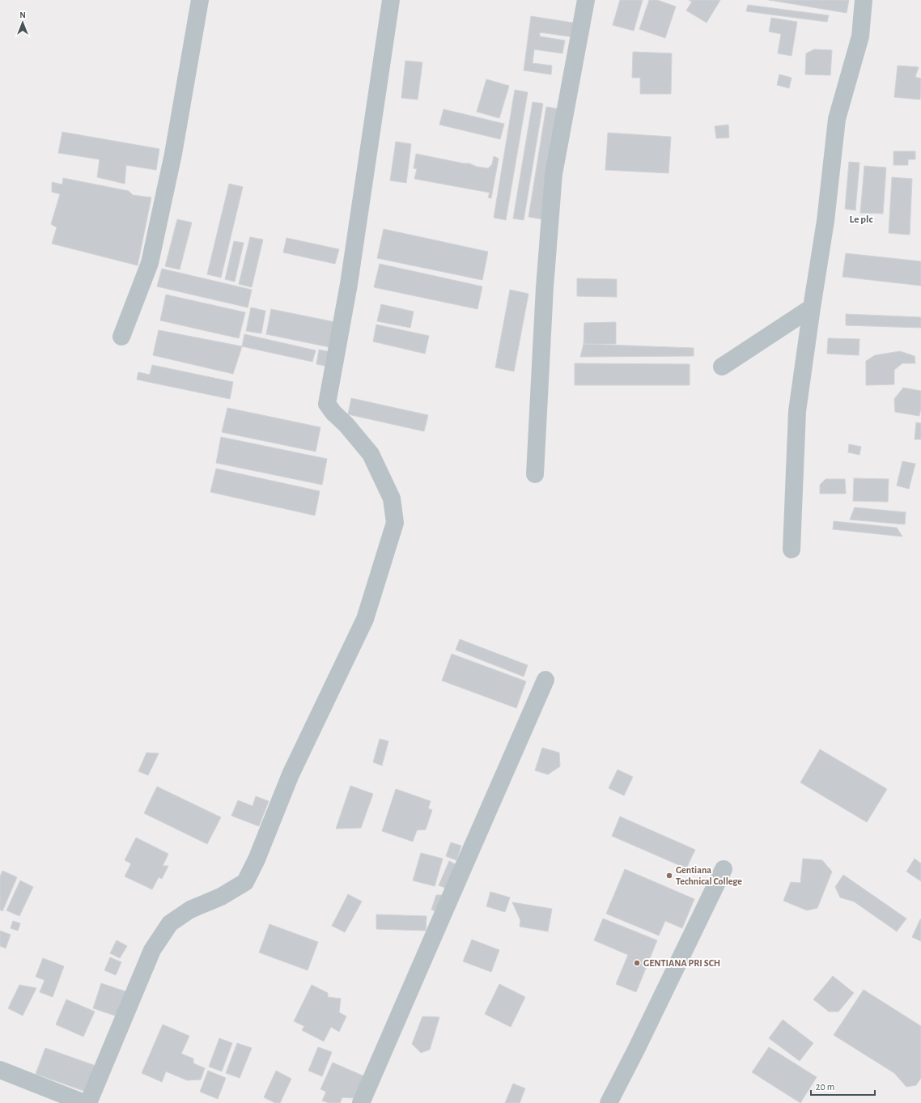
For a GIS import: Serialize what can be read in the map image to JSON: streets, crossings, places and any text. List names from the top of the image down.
{
  "districts": ["Le plc"],
  "places": ["Gentiana Technical College", "GENTIANA PRI SCH"],
  "scale_bar": "20 m",
  "north": "top"
}
